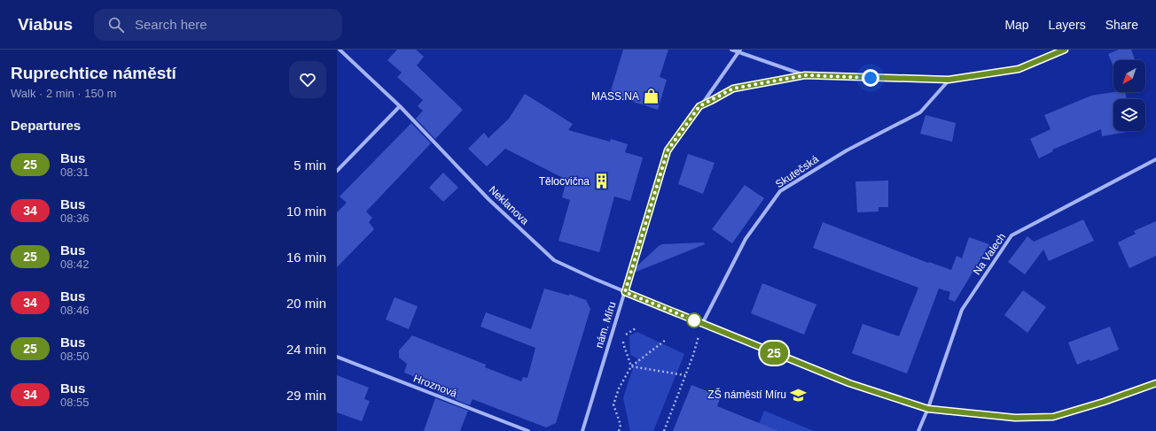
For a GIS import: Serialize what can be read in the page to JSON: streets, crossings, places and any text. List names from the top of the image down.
{
  "streets": {
    "street": [
      "Skutečská",
      "Neklanova",
      "Na Valech",
      "nám. Míru",
      "Hroznová"
    ]
  },
  "crossings": [
    ["Skutečská", "nám. Míru"],
    ["Neklanova", "nám. Míru"],
    ["Na Valech", "nám. Míru"]
  ],
  "places": {
    "shop": ["MASS.NA"],
    "building": ["Tělocvična"],
    "school or university": ["ZŠ náměstí Míru"]
  },
  "lines": ["bus line 25"],
  "north": "bottom left",
  "page": {
    "header": "Viabus",
    "search": "Search here",
    "nav": ["Map", "Layers", "Share"],
    "heading": [
      ["Ruprechtice náměstí", "Walk · 2 min · 150 m"],
      "Departures"
    ],
    "on_map": "25",
    "list": [
      {
        "mark": "25",
        "name": "Bus",
        "note": "08:31",
        "value": "5 min"
      },
      {
        "mark": "34",
        "name": "Bus",
        "note": "08:36",
        "value": "10 min"
      },
      {
        "mark": "25",
        "name": "Bus",
        "note": "08:42",
        "value": "16 min"
      },
      {
        "mark": "34",
        "name": "Bus",
        "note": "08:46",
        "value": "20 min"
      },
      {
        "mark": "25",
        "name": "Bus",
        "note": "08:50",
        "value": "24 min"
      },
      {
        "mark": "34",
        "name": "Bus",
        "note": "08:55",
        "value": "29 min"
      }
    ]
  }
}
